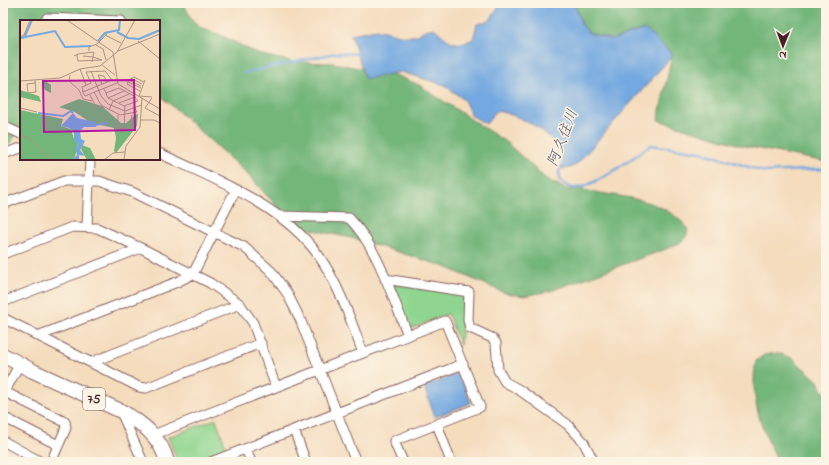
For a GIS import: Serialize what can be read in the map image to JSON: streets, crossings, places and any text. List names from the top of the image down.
{
  "streets": {
    "main road": ["75"]
  },
  "water": ["阿久住川"],
  "north": "bottom"
}
